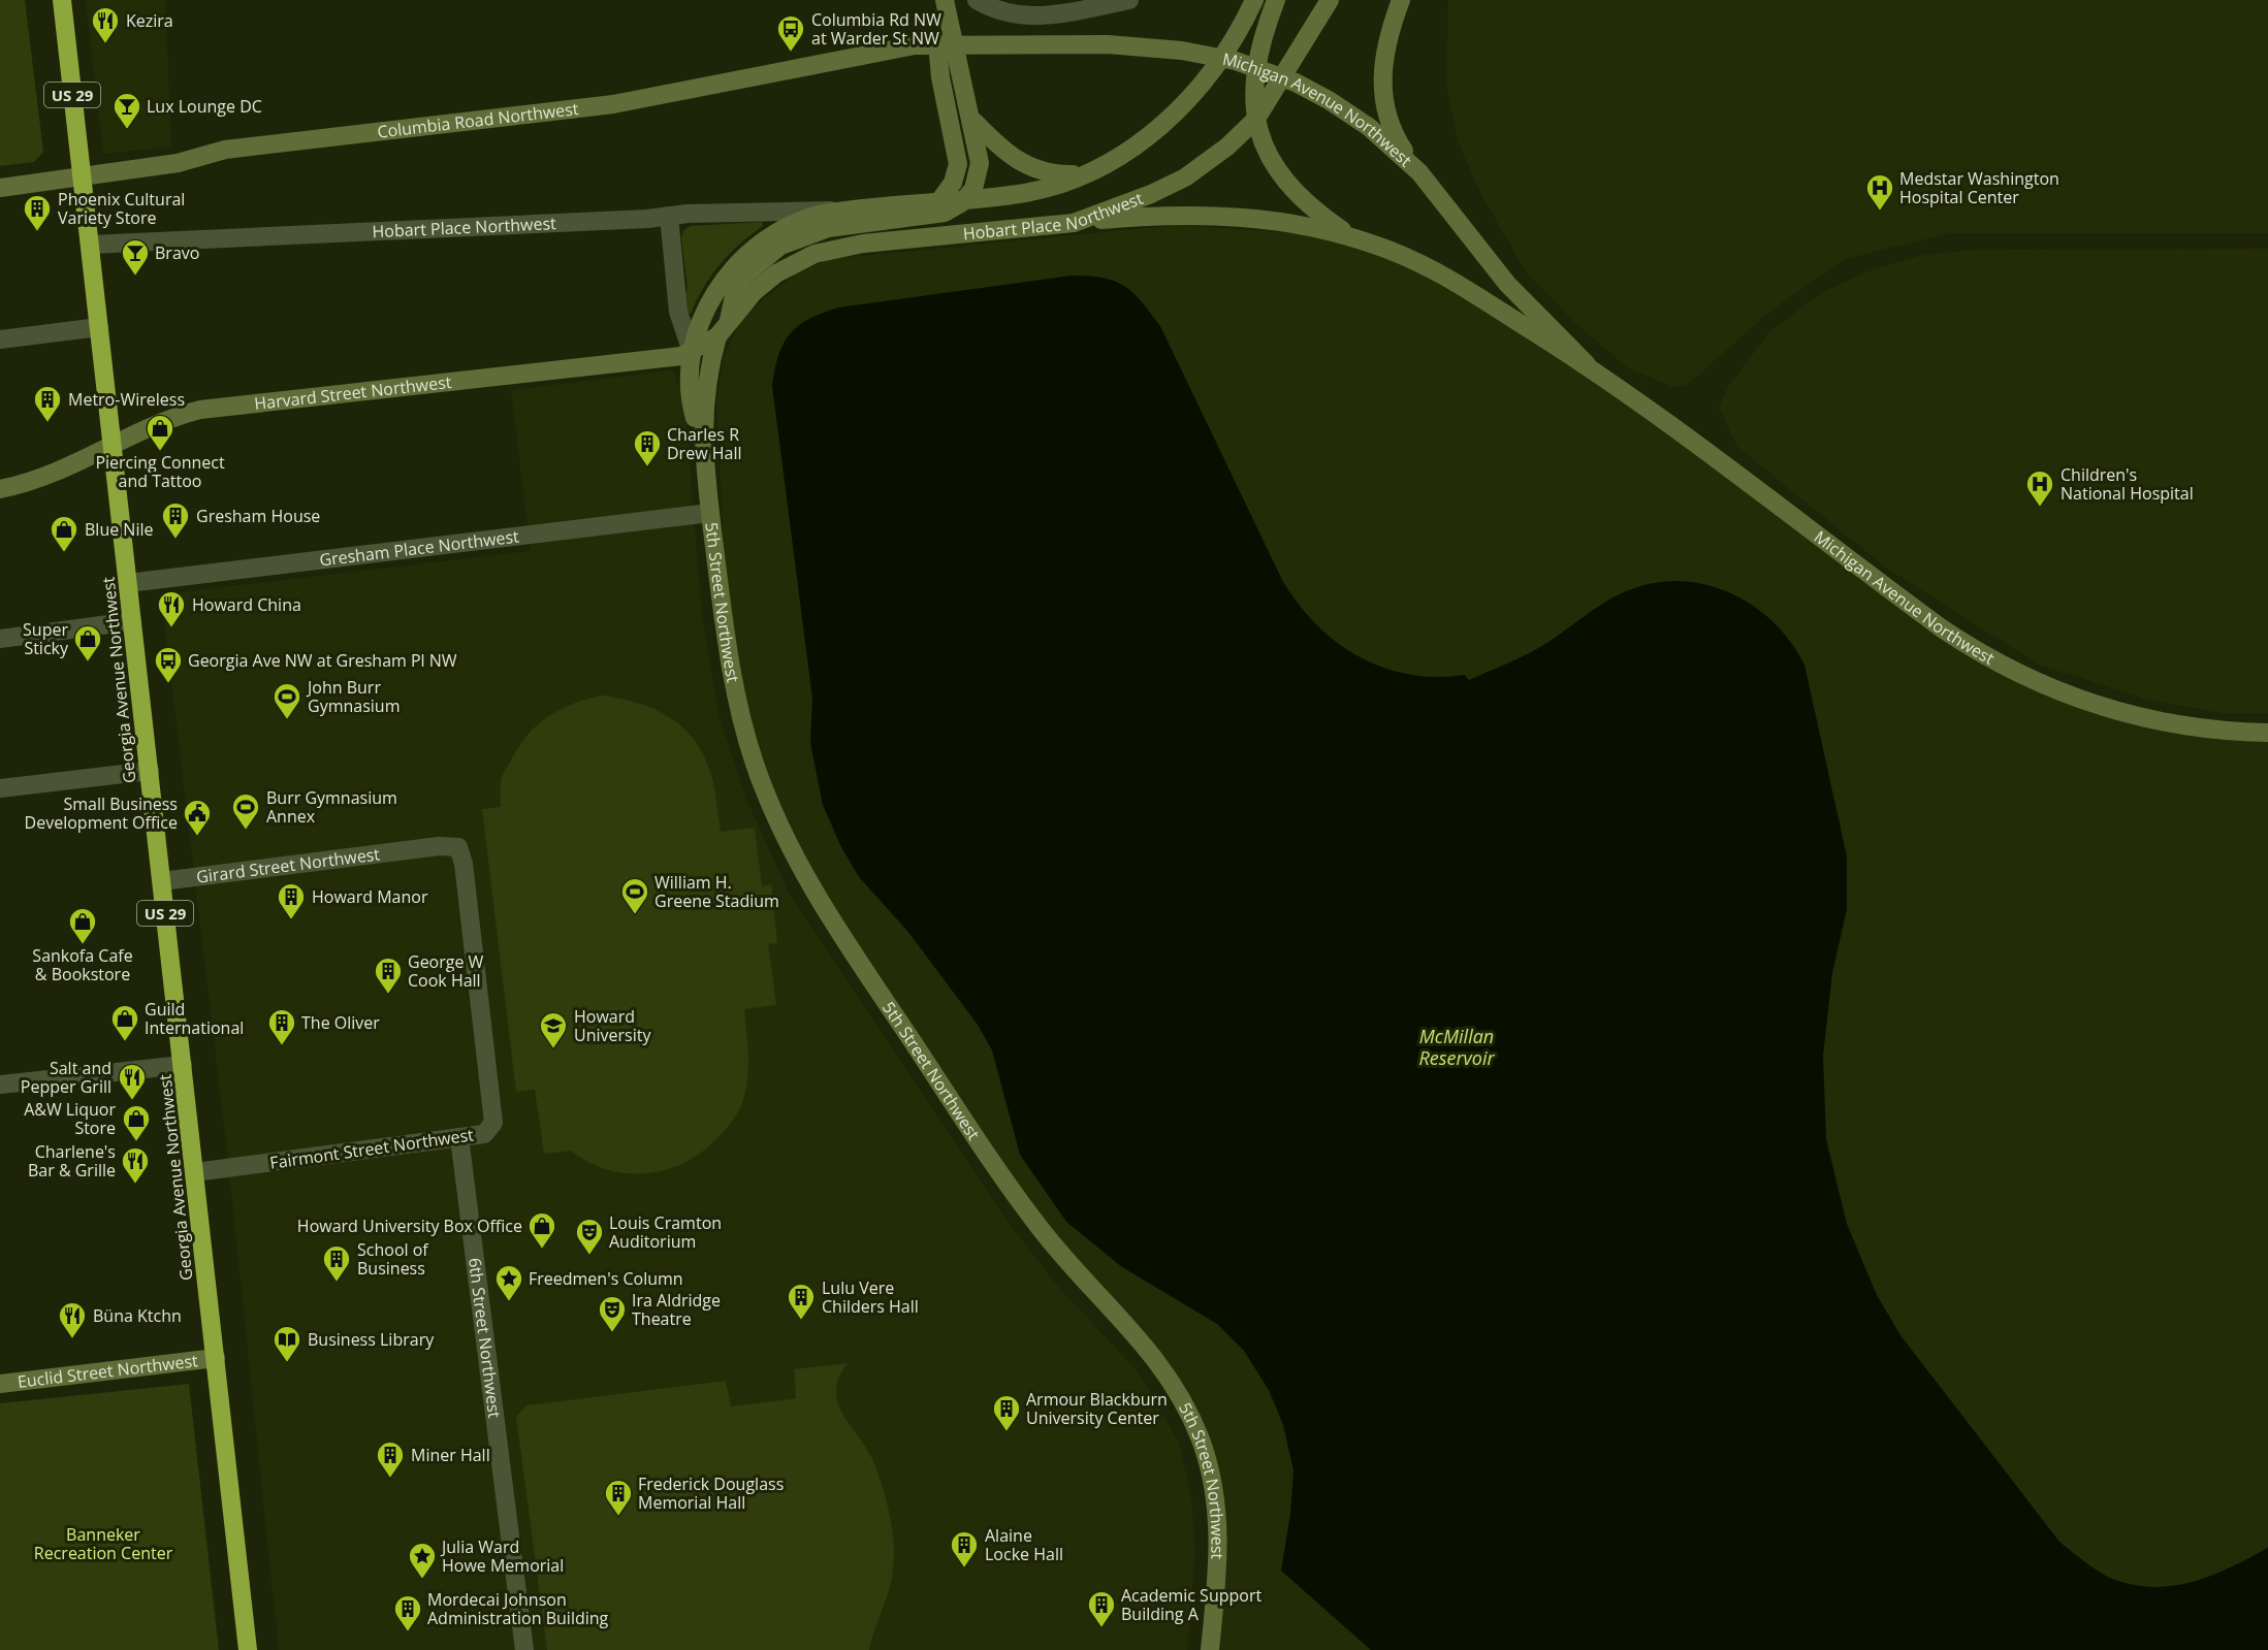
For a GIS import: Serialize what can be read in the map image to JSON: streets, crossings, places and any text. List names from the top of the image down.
{
  "streets": {
    "highway": ["US 29", "Georgia Avenue Northwest"],
    "main road": [
      "Michigan Avenue Northwest",
      "Columbia Road Northwest",
      "Hobart Place Northwest",
      "Harvard Street Northwest",
      "5th Street Northwest",
      "Euclid Street Northwest"
    ],
    "street": [
      "Gresham Place Northwest",
      "Girard Street Northwest",
      "Fairmont Street Northwest",
      "6th Street Northwest"
    ]
  },
  "crossings": [
    ["Michigan Avenue Northwest", "Columbia Road Northwest"],
    ["Michigan Avenue Northwest", "Hobart Place Northwest"],
    ["Columbia Road Northwest", "Georgia Avenue Northwest"],
    ["Hobart Place Northwest", "Harvard Street Northwest"],
    ["Hobart Place Northwest", "5th Street Northwest"],
    ["Hobart Place Northwest", "Georgia Avenue Northwest"],
    ["Harvard Street Northwest", "5th Street Northwest"],
    ["Harvard Street Northwest", "Georgia Avenue Northwest"],
    ["Gresham Place Northwest", "5th Street Northwest"],
    ["Gresham Place Northwest", "Georgia Avenue Northwest"],
    ["Georgia Avenue Northwest", "Girard Street Northwest"],
    ["Georgia Avenue Northwest", "Fairmont Street Northwest"],
    ["Georgia Avenue Northwest", "Euclid Street Northwest"],
    ["Girard Street Northwest", "Fairmont Street Northwest"],
    ["Fairmont Street Northwest", "6th Street Northwest"]
  ],
  "water": ["McMillan Reservoir"],
  "parks": ["Banneker Recreation Center"],
  "places": {
    "restaurant": [
      "Kezira",
      "Howard China",
      "Salt and Pepper Grill",
      "Charlene's Bar & Grille",
      "Büna Ktchn"
    ],
    "bus stop": ["Columbia Rd NW at Warder St NW", "Georgia Ave NW at Gresham Pl NW"],
    "bar": ["Lux Lounge DC", "Bravo"],
    "hospital": ["Medstar Washington Hospital Center", "Children's National Hospital"],
    "building": [
      "Phoenix Cultural Variety Store",
      "Metro-Wireless",
      "Charles R Drew Hall",
      "Gresham House",
      "Howard Manor",
      "George W Cook Hall",
      "The Oliver",
      "School of Business",
      "Lulu Vere Childers Hall",
      "Armour Blackburn University Center",
      "Miner Hall",
      "Frederick Douglass Memorial Hall",
      "Alaine Locke Hall",
      "Academic Support Building A",
      "Mordecai Johnson Administration Building"
    ],
    "shop": [
      "Piercing Connect and Tattoo",
      "Blue Nile",
      "Super Sticky",
      "Sankofa Cafe & Bookstore",
      "Guild International",
      "A&W Liquor Store",
      "Howard University Box Office"
    ],
    "sports": ["John Burr Gymnasium", "Burr Gymnasium Annex", "William H. Greene Stadium"],
    "public building": ["Small Business Development Office"],
    "school or university": ["Howard University"],
    "theatre": ["Louis Cramton Auditorium", "Ira Aldridge Theatre"],
    "place": ["Freedmen's Column", "Julia Ward Howe Memorial"],
    "library": ["Business Library"]
  }
}
